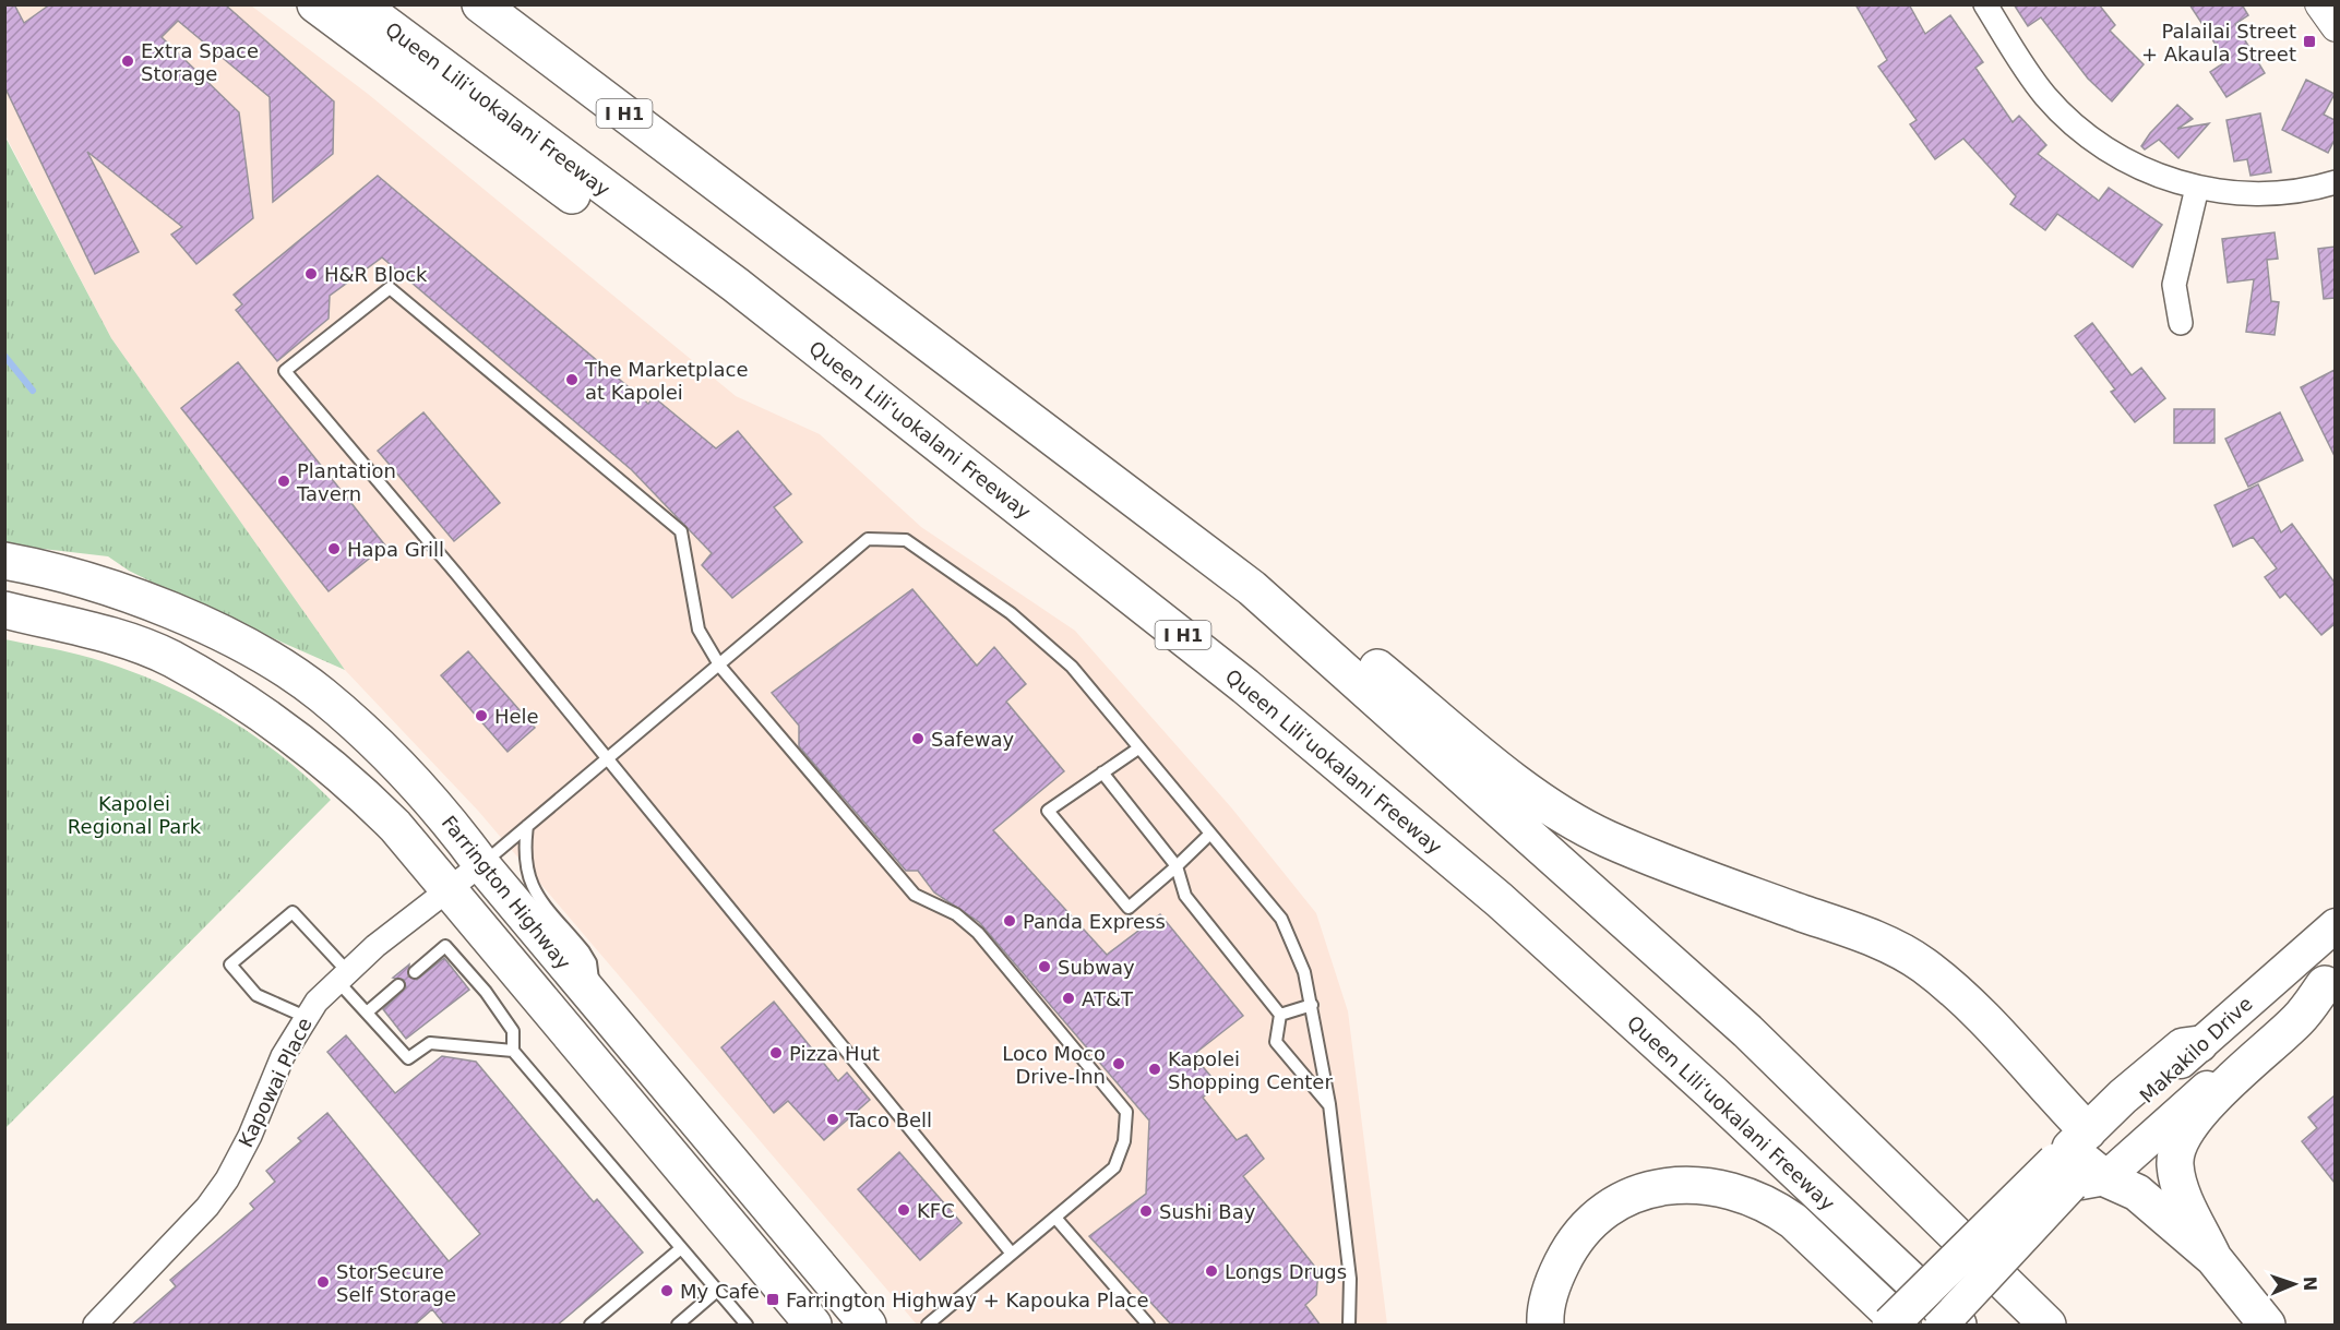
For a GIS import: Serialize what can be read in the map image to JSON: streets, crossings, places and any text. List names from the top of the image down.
{
  "streets": {
    "main road": [
      "Queen Liliʻuokalani Freeway",
      "I H1",
      "Farrington Highway",
      "Makakilo Drive"
    ],
    "street": ["Kapowai Place"]
  },
  "crossings": [
    ["Farrington Highway", "Kapowai Place"]
  ],
  "parks": ["Kapolei Regional Park"],
  "places": {
    "transit": ["Palailai Street + Akaula Street", "Farrington Highway + Kapouka Place"],
    "other": [
      "Extra Space Storage",
      "H&R Block",
      "The Marketplace at Kapolei",
      "Plantation Tavern",
      "Hapa Grill",
      "Hele",
      "Safeway",
      "Panda Express",
      "Subway",
      "AT&T",
      "Pizza Hut",
      "Loco Moco Drive-Inn",
      "Kapolei Shopping Center",
      "Taco Bell",
      "KFC",
      "Sushi Bay",
      "Longs Drugs",
      "StorSecure Self Storage",
      "My Cafe"
    ]
  },
  "north": "right"
}
